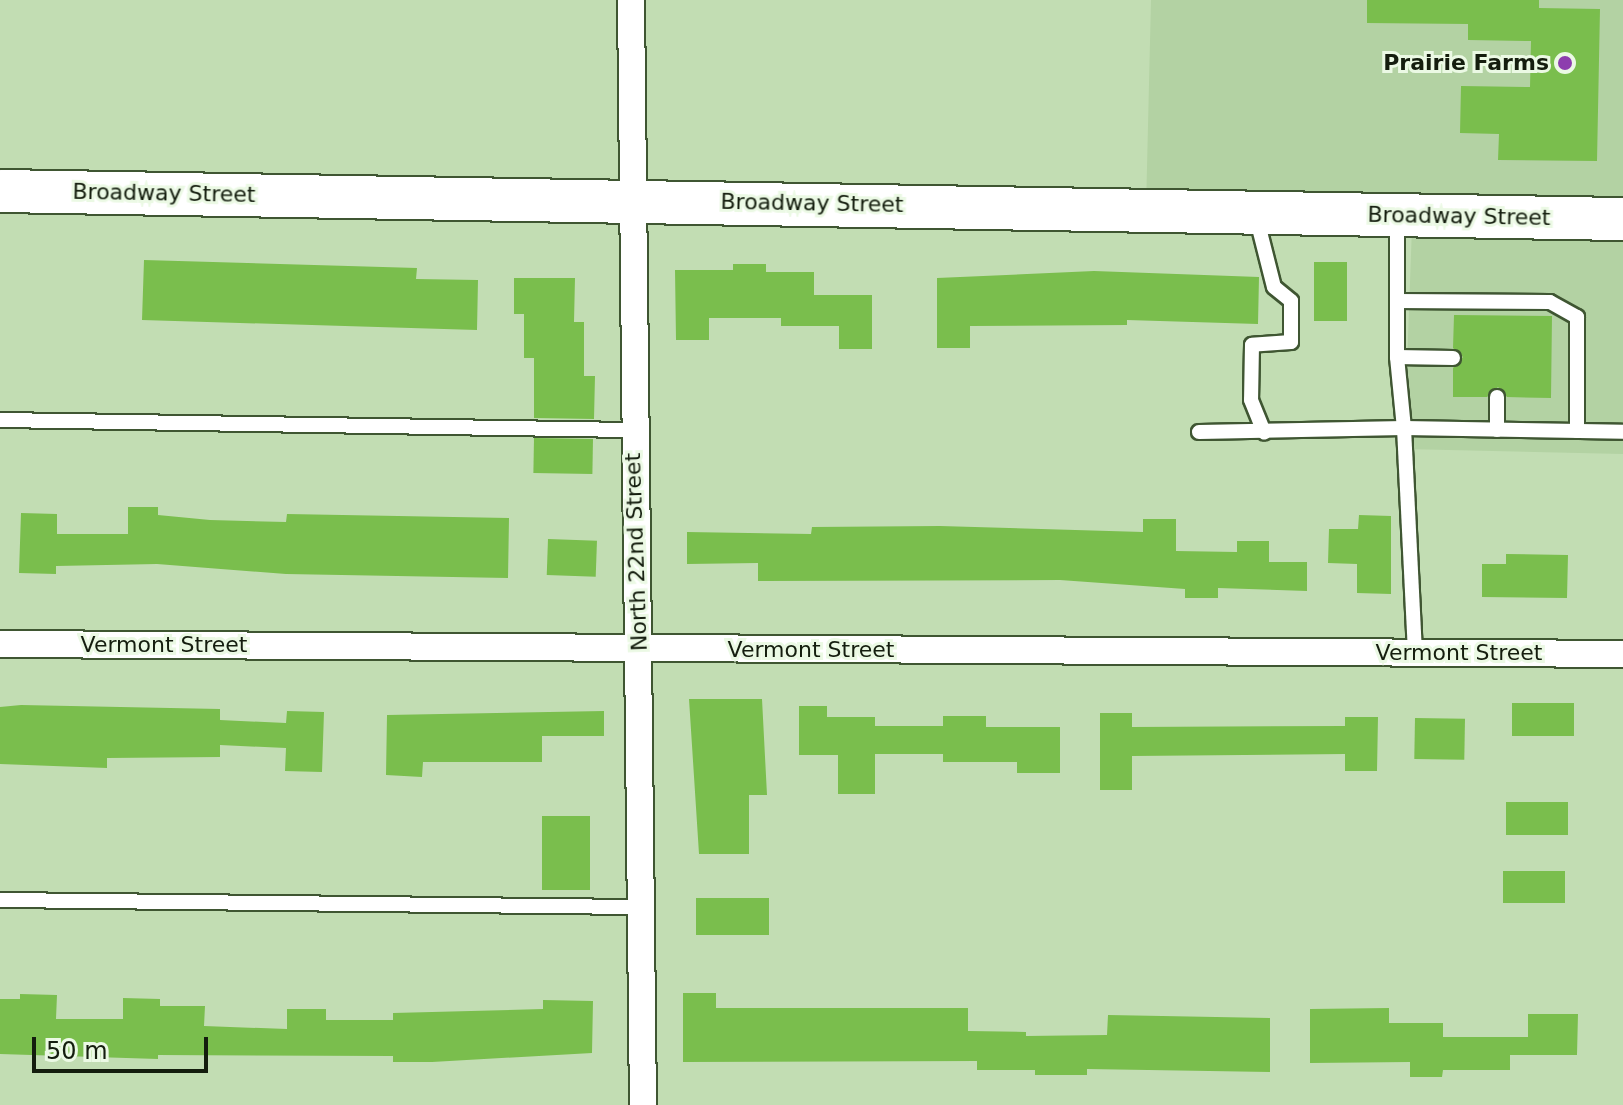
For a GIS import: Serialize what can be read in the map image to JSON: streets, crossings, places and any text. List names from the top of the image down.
{
  "streets": {
    "main road": ["Broadway Street"],
    "street": ["North 22nd Street", "Vermont Street"]
  },
  "crossings": [
    ["Broadway Street", "North 22nd Street"],
    ["North 22nd Street", "Vermont Street"]
  ],
  "places": ["Prairie Farms"],
  "scale_bar": "50 m"
}
